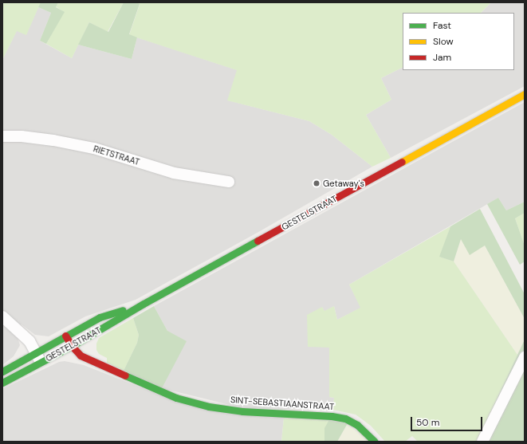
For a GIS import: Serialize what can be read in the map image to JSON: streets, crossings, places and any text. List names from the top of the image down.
{
  "streets": {
    "main road": ["GESTELSTRAAT", "SINT-SEBASTIAANSTRAAT"],
    "street": ["RIETSTRAAT"]
  },
  "crossings": [
    ["GESTELSTRAAT", "SINT-SEBASTIAANSTRAAT"]
  ],
  "places": ["Getaway's"],
  "legend": ["Fast", "Slow", "Jam"],
  "scale_bar": "50 m"
}
